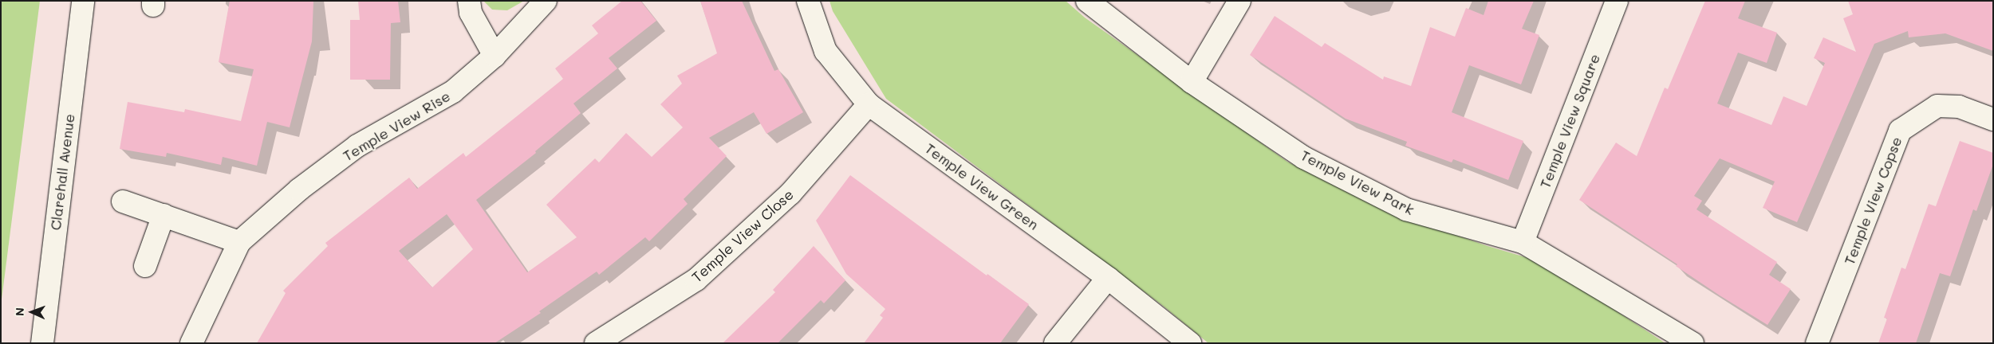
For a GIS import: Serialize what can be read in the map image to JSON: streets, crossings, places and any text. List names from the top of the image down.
{
  "streets": {
    "street": [
      "Temple View Square",
      "Temple View Rise",
      "Clarehall Avenue",
      "Temple View Park",
      "Temple View Green",
      "Temple View Copse",
      "Temple View Close"
    ]
  },
  "crossings": [
    ["Temple View Square", "Temple View Park"],
    ["Temple View Green", "Temple View Close"]
  ],
  "north": "left"
}
